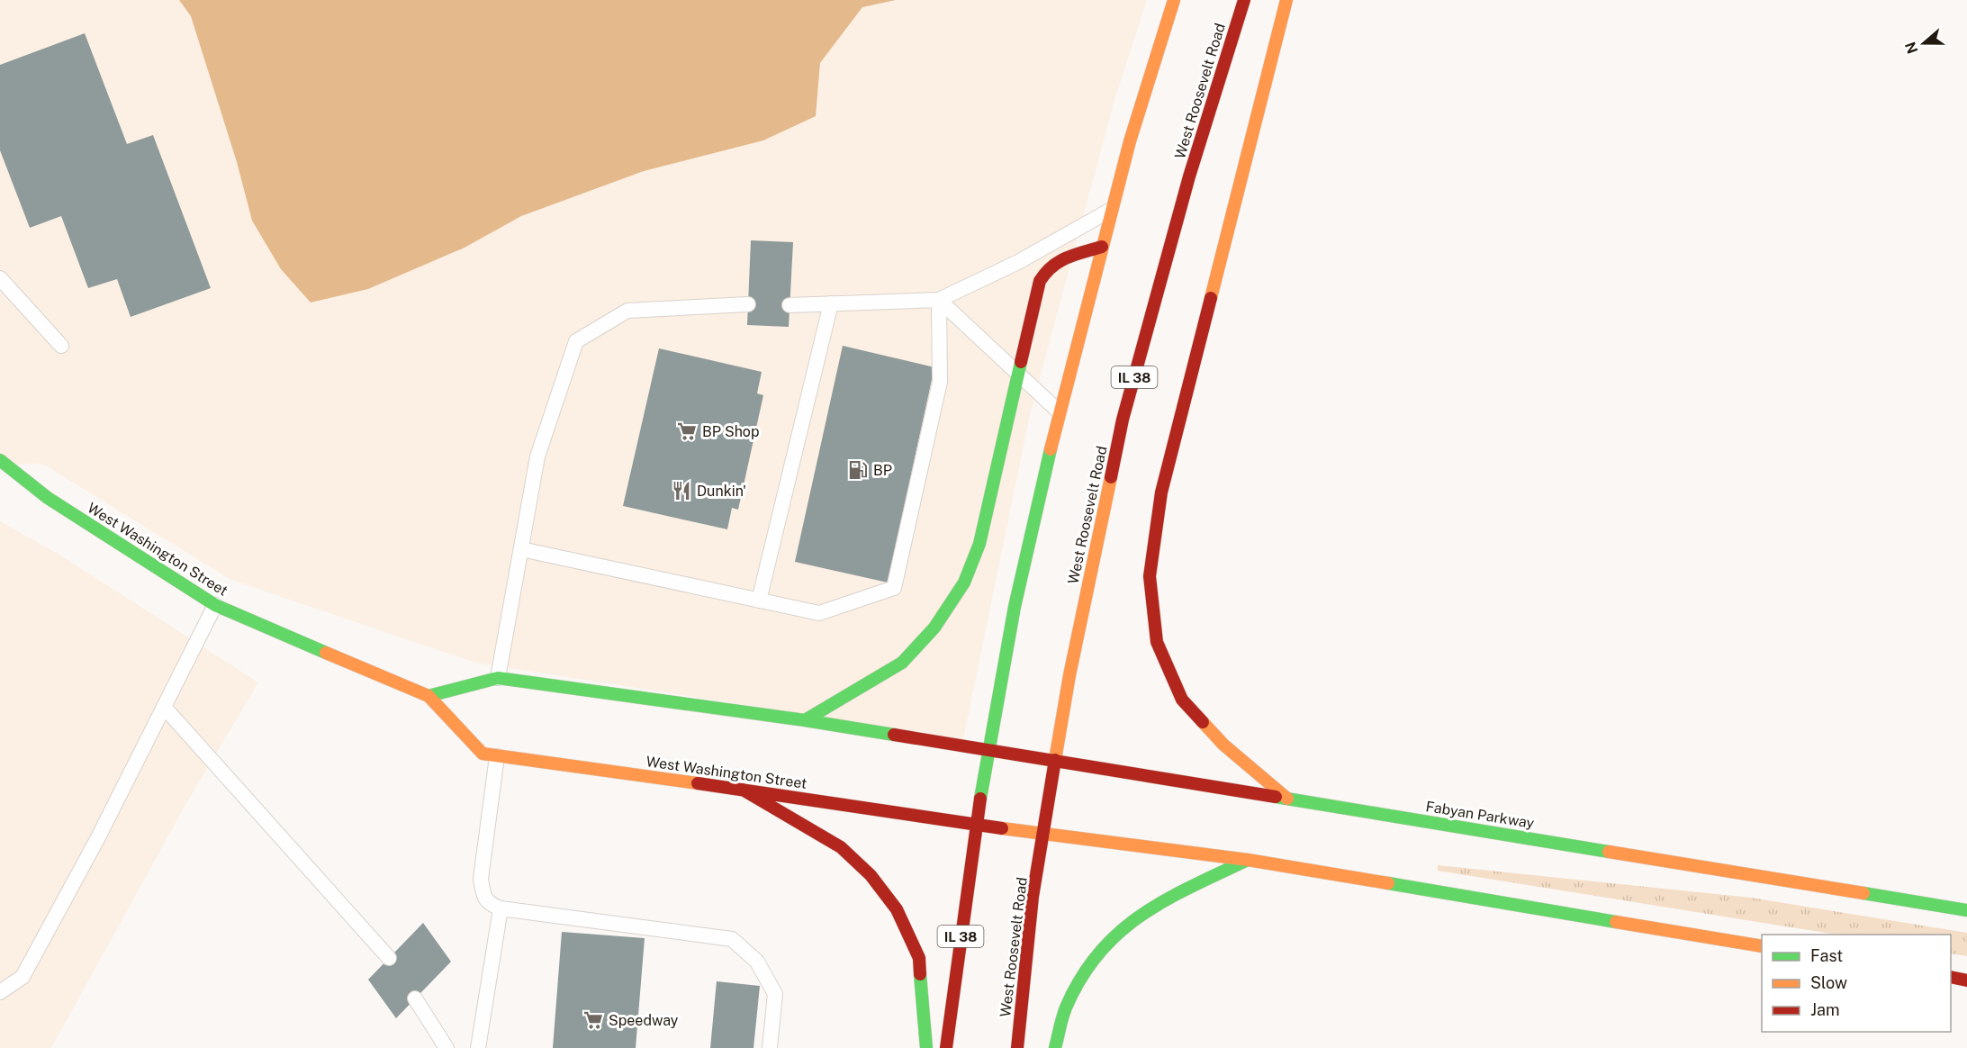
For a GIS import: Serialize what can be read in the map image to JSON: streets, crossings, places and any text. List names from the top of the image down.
{
  "streets": {
    "main road": [
      "West Roosevelt Road",
      "IL 38",
      "West Washington Street",
      "Fabyan Parkway"
    ]
  },
  "crossings": [
    ["West Roosevelt Road", "West Washington Street"],
    ["West Roosevelt Road", "Fabyan Parkway"],
    ["IL 38", "West Washington Street"],
    ["IL 38", "Fabyan Parkway"]
  ],
  "places": {
    "supermarket": ["BP Shop", "Speedway"],
    "fuel station": ["BP"],
    "restaurant": ["Dunkin'"]
  },
  "legend": ["Fast", "Slow", "Jam"],
  "north": "left"
}
